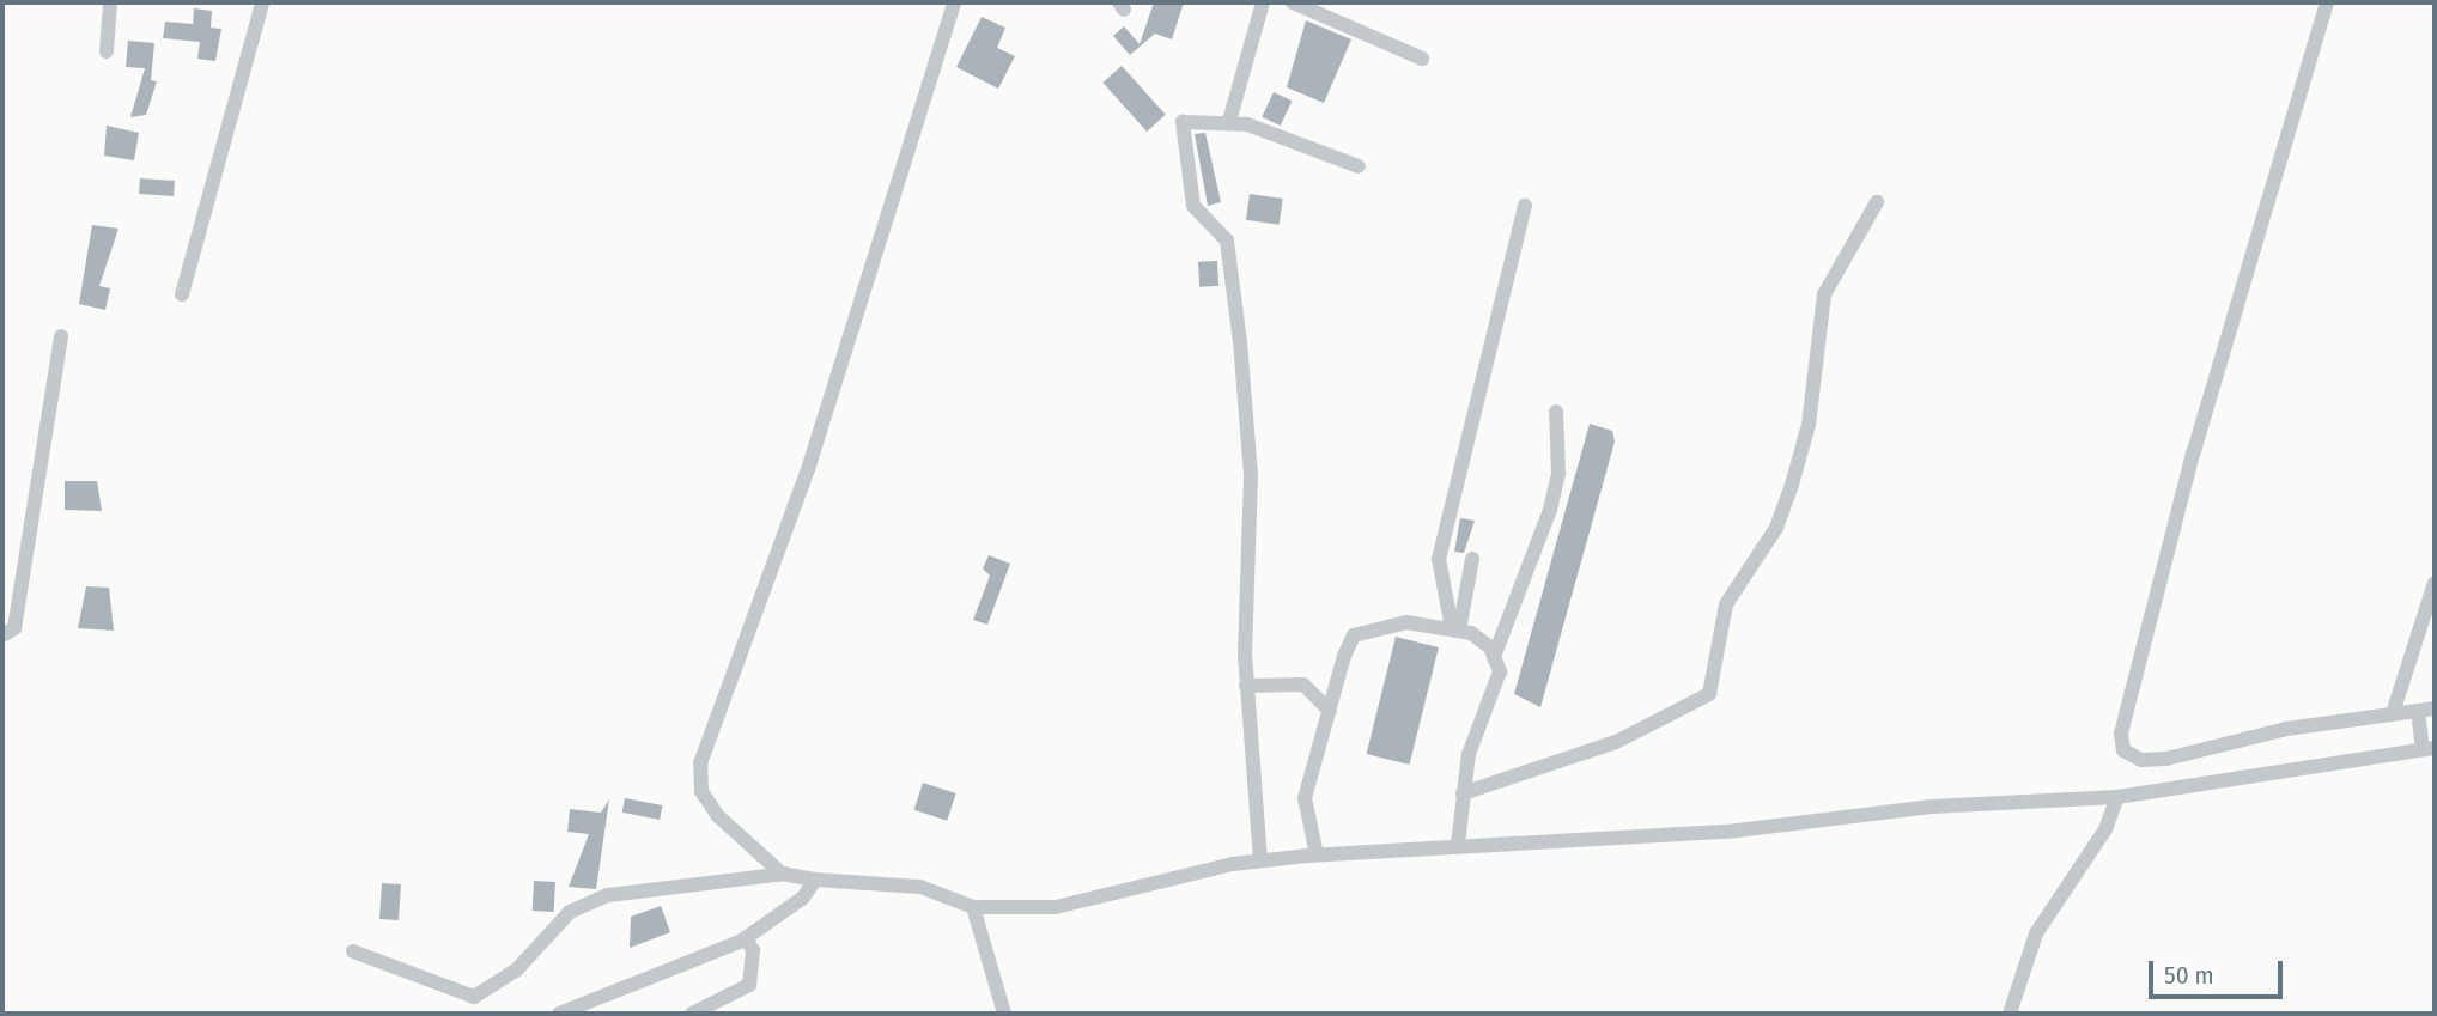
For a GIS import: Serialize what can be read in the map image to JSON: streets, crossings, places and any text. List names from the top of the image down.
{
  "scale_bar": "50 m"
}
